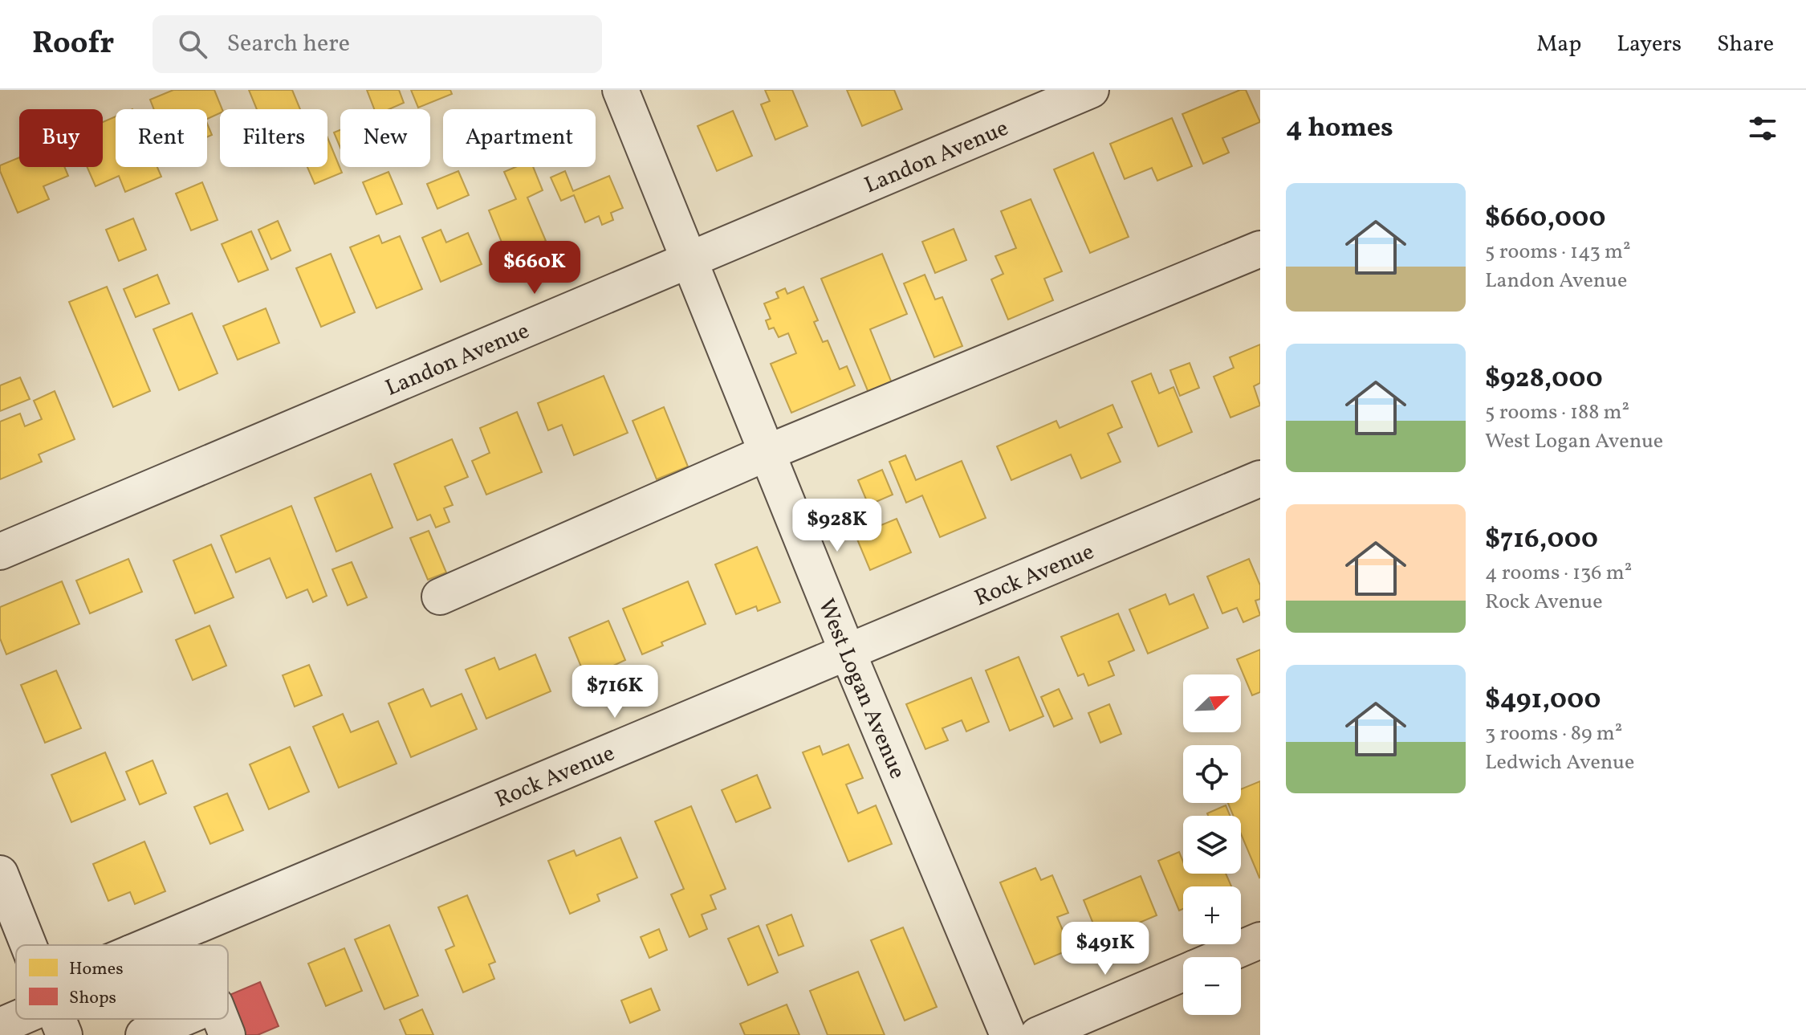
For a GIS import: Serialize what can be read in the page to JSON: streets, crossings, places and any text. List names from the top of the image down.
{
  "streets": {
    "street": ["Landon Avenue", "Rock Avenue", "West Logan Avenue"]
  },
  "crossings": [
    ["Landon Avenue", "West Logan Avenue"],
    ["Rock Avenue", "West Logan Avenue"]
  ],
  "legend": ["Homes", "Shops"],
  "north": "top right",
  "page": {
    "header": "Roofr",
    "search": "Search here",
    "nav": ["Map", "Layers", "Share"],
    "heading": "4 homes",
    "chip": [
      "Buy",
      "Rent",
      "Filters",
      "New",
      "Apartment"
    ],
    "list": [
      {
        "name": "$660,000",
        "note": "5 rooms · 143 m² · Landon Avenue"
      },
      {
        "name": "$928,000",
        "note": "5 rooms · 188 m² · West Logan Avenue"
      },
      {
        "name": "$716,000",
        "note": "4 rooms · 136 m² · Rock Avenue"
      },
      {
        "name": "$491,000",
        "note": "3 rooms · 89 m² · Ledwich Avenue"
      }
    ],
    "price": [
      "$660K",
      "$928K",
      "$716K",
      "$491K"
    ],
    "map_buttons": ["+", "−"]
  }
}
